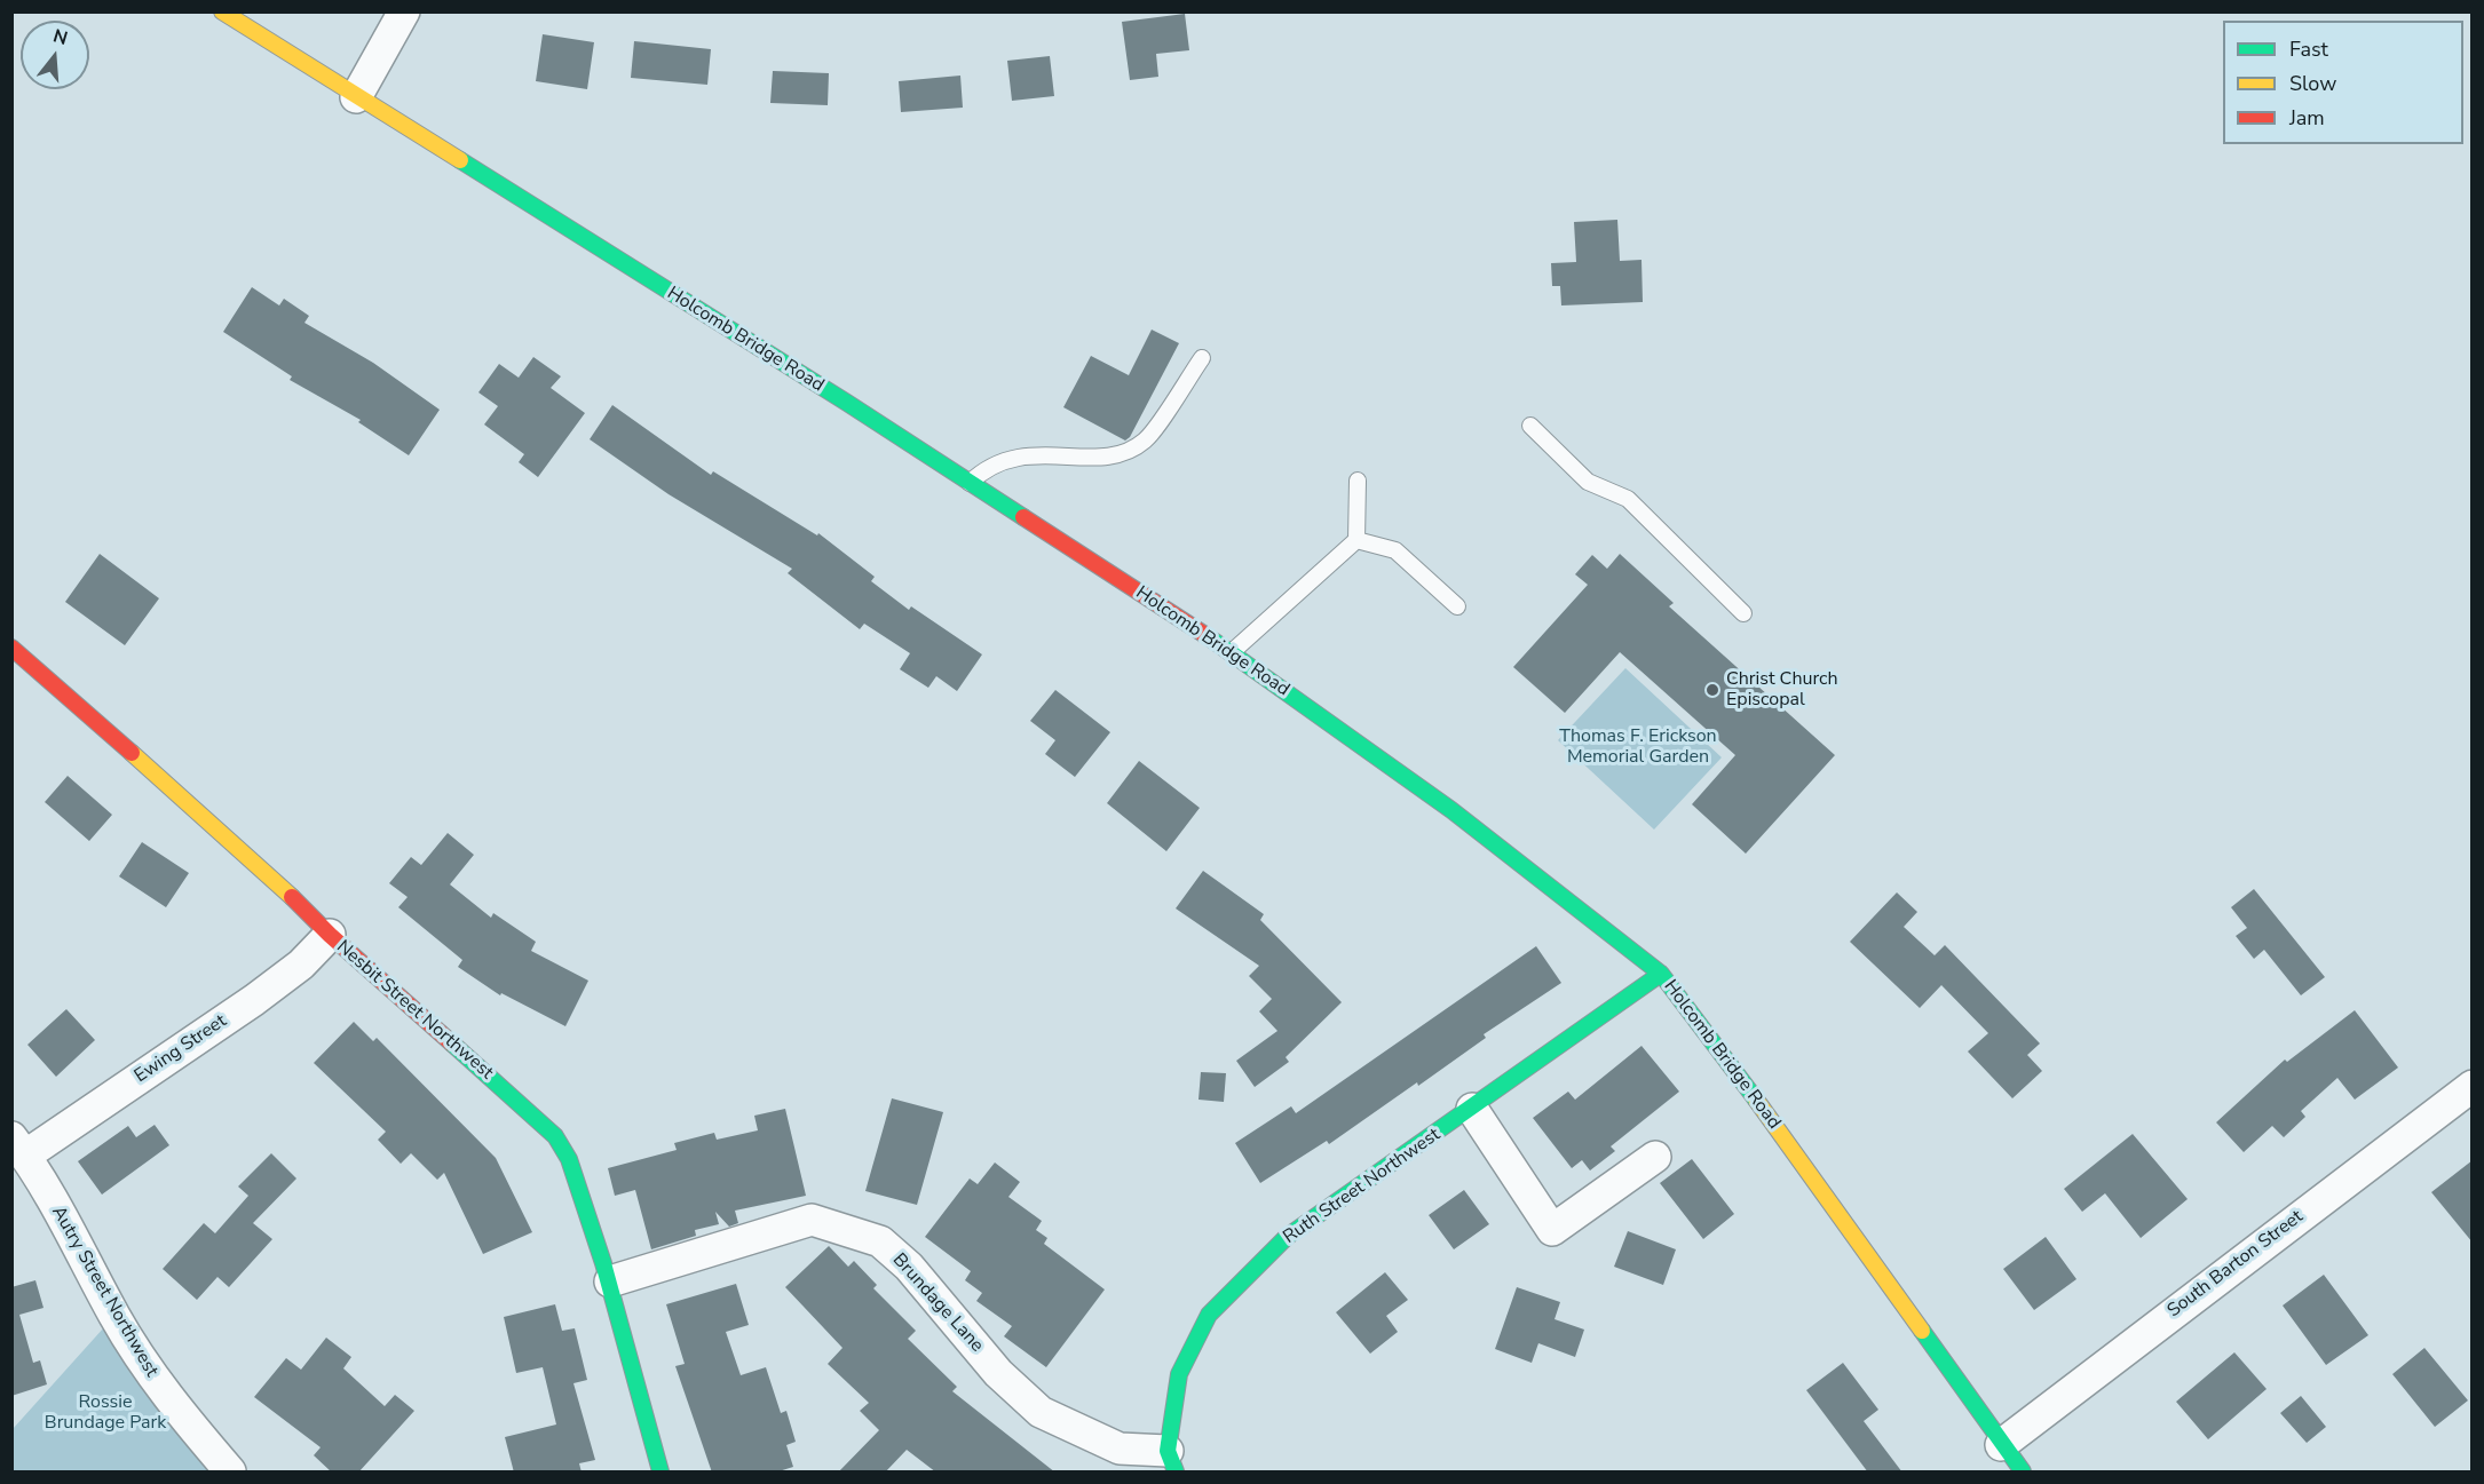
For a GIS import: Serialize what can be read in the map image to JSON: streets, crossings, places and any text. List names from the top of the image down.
{
  "streets": {
    "street": [
      "Holcomb Bridge Road",
      "Nesbit Street Northwest",
      "Ewing Street",
      "Ruth Street Northwest",
      "South Barton Street",
      "Autry Street Northwest",
      "Brundage Lane"
    ]
  },
  "crossings": [
    ["Holcomb Bridge Road", "Ruth Street Northwest"],
    ["Holcomb Bridge Road", "South Barton Street"],
    ["Nesbit Street Northwest", "Ewing Street"],
    ["Nesbit Street Northwest", "Brundage Lane"],
    ["Ewing Street", "Autry Street Northwest"],
    ["Ruth Street Northwest", "Brundage Lane"]
  ],
  "parks": ["Thomas F. Erickson Memorial Garden", "Rossie Brundage Park"],
  "places": ["Christ Church Episcopal"],
  "legend": ["Fast", "Slow", "Jam"],
  "north": "top"
}
